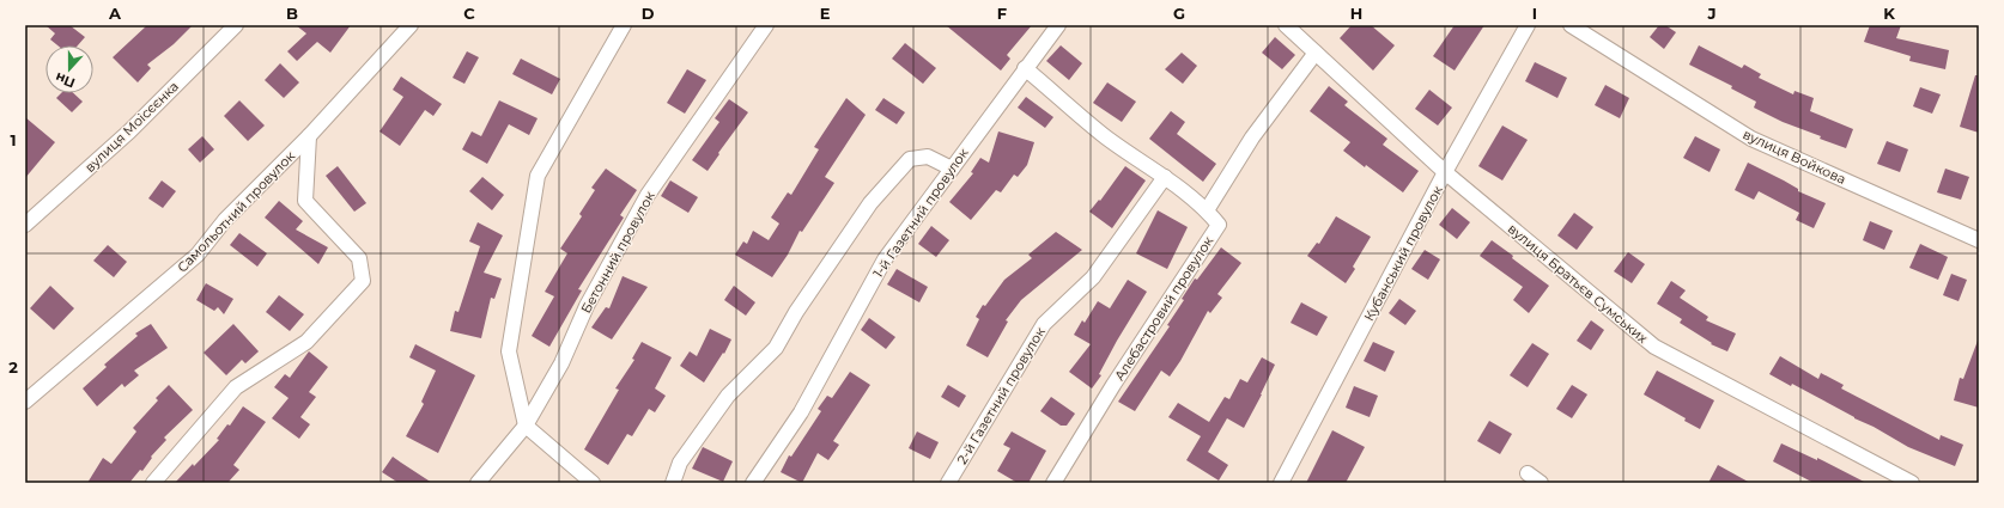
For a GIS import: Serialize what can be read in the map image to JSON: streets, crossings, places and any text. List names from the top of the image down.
{
  "streets": {
    "street": [
      "вулиця Моісєєнка",
      "вулиця Войкова",
      "Самольотний провулок",
      "1-й Газетний провулок",
      "Бетонний провулок",
      "Кубанський провулок",
      "вулиця Братьєв Сумських",
      "Алебастровий провулок",
      "2-й Газетний провулок"
    ]
  },
  "crossings": [
    ["1-й Газетний провулок", "Алебастровий провулок"],
    ["Кубанський провулок", "вулиця Братьєв Сумських"],
    ["Алебастровий провулок", "2-й Газетний провулок"]
  ],
  "north": "bottom",
  "grid": {
    "columns": [
      "A",
      "B",
      "C",
      "D",
      "E",
      "F",
      "G",
      "H",
      "I",
      "J",
      "K"
    ],
    "rows": ["1", "2"]
  }
}
